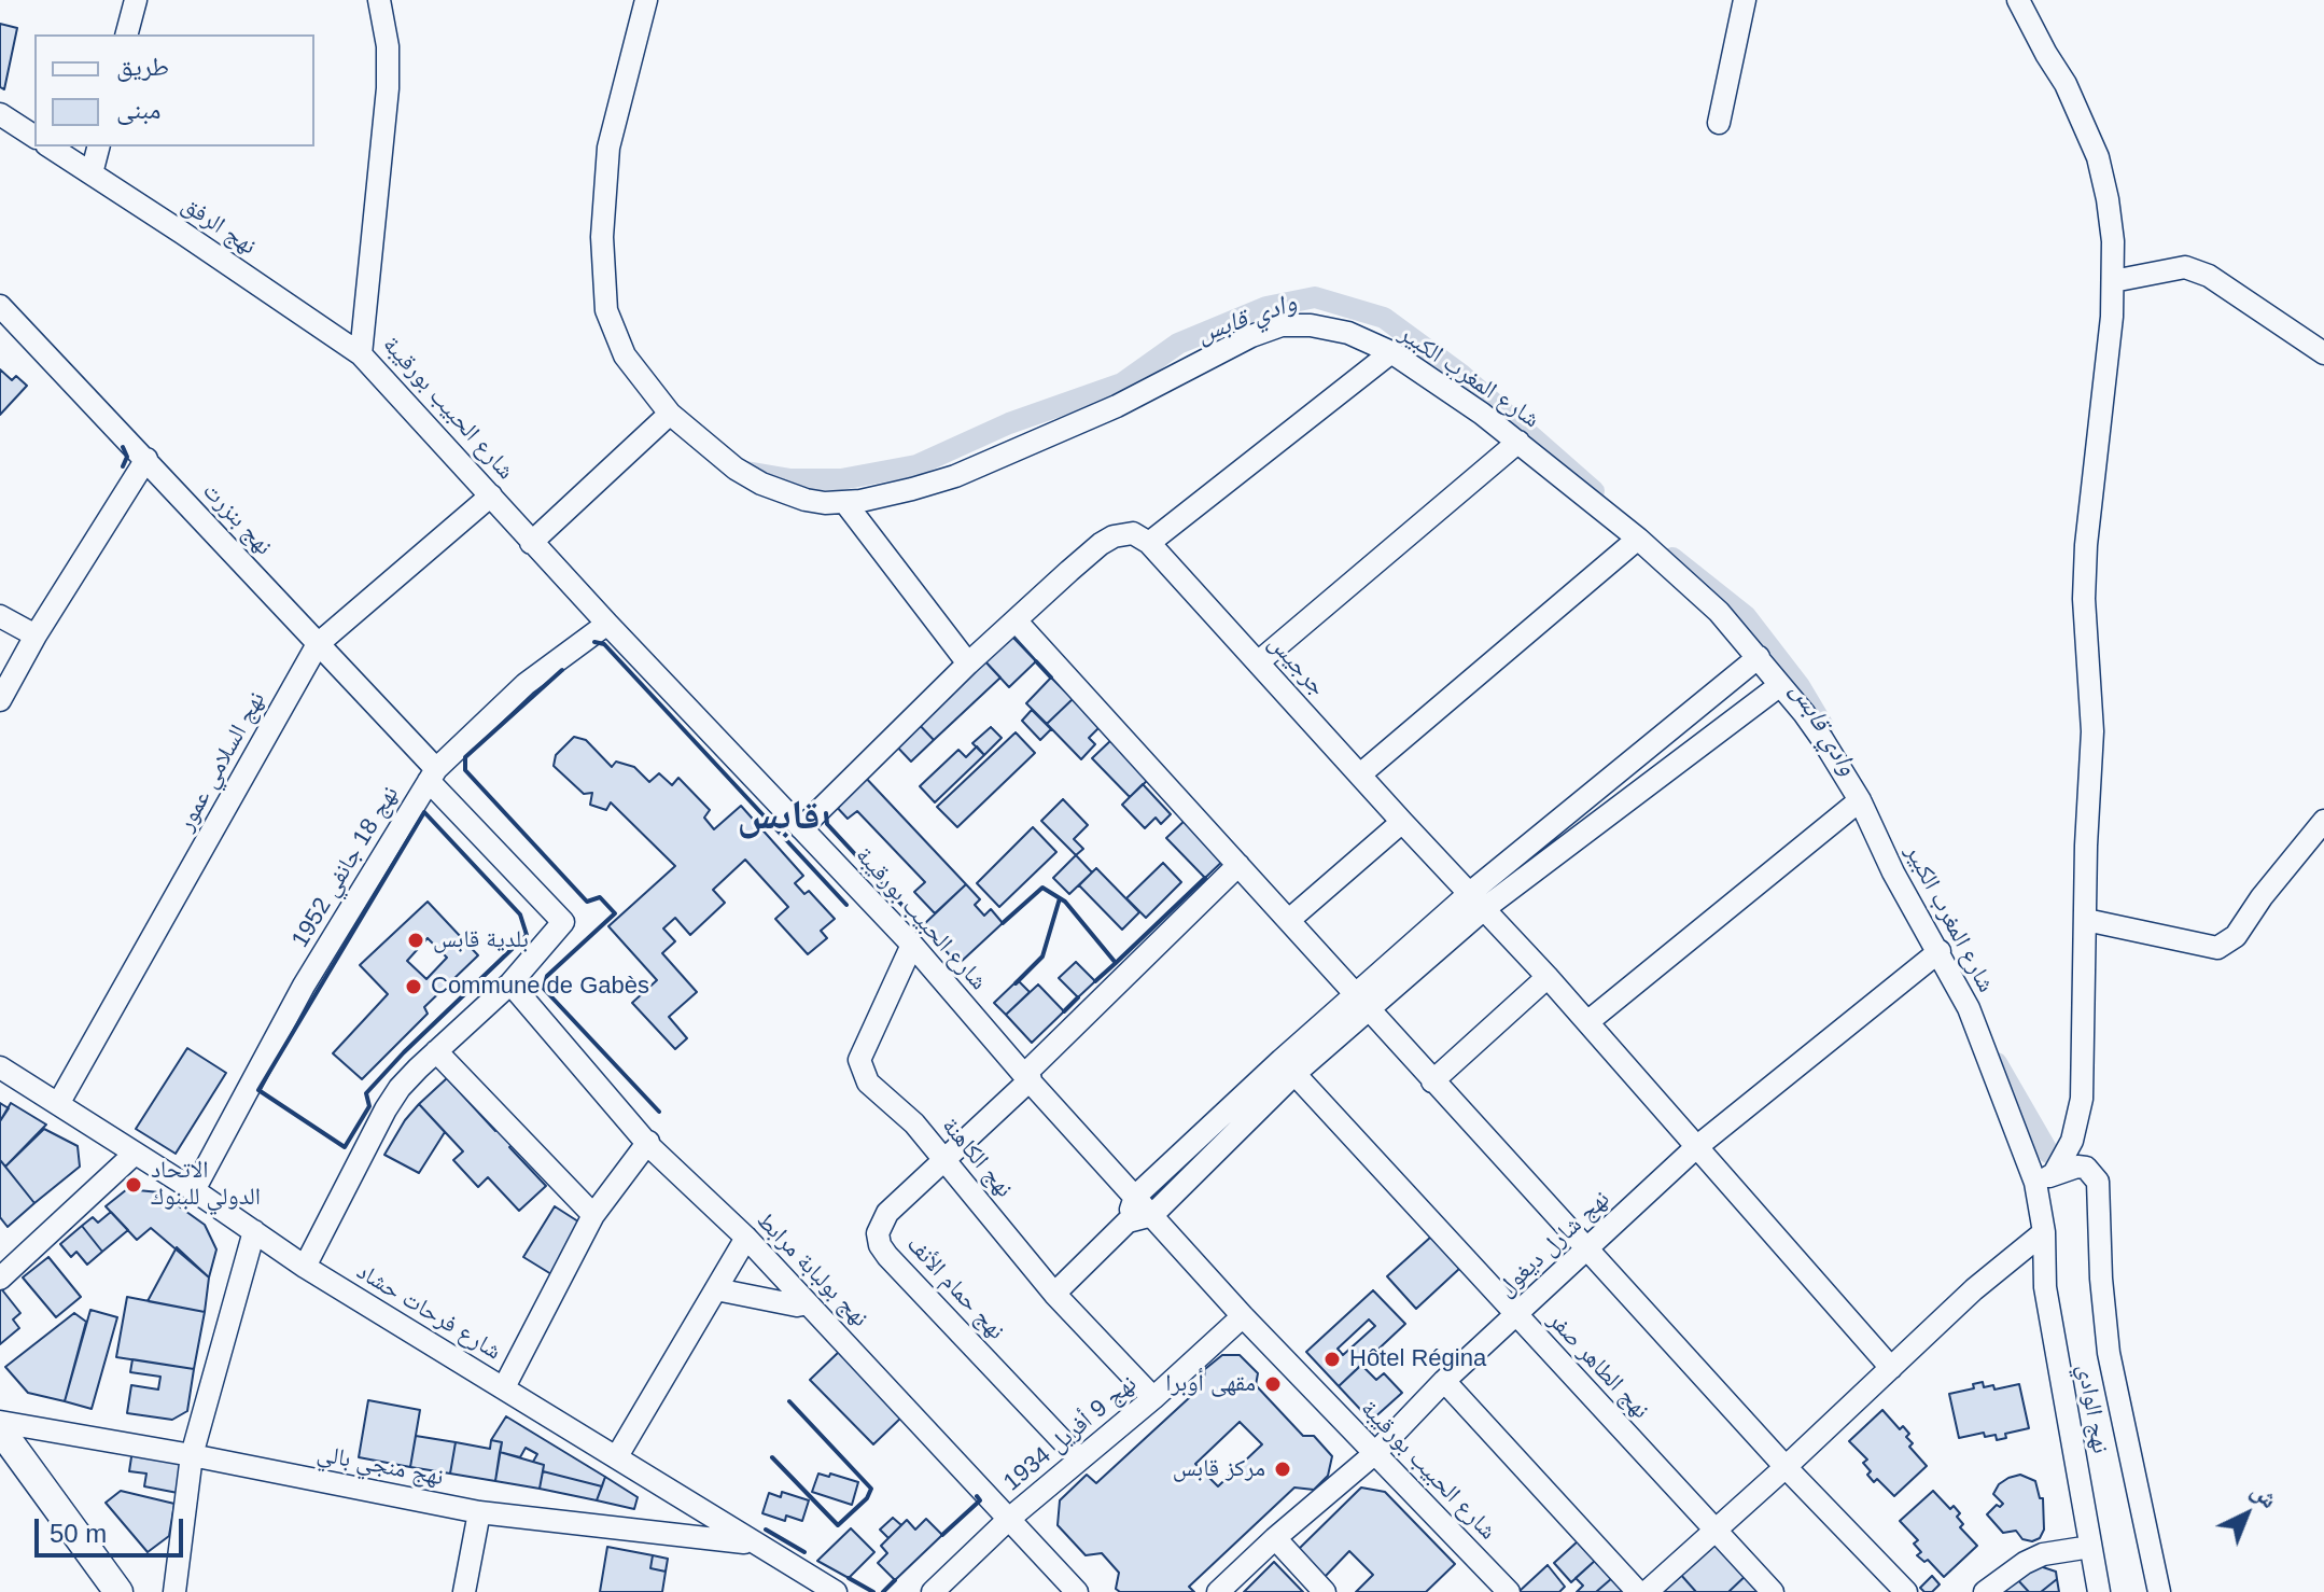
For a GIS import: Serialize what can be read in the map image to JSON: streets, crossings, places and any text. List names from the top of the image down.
{
  "streets": {
    "street": [
      "نهج الرفق",
      "شارع المغرب الكبير",
      "شارع الحبيب بورقيبة",
      "نهج بنزرت",
      "جرجيس",
      "نهج السلامي عمور",
      "نهج 18 جانفي 1952",
      "نهج الكاهنة",
      "نهج شارل ديغول",
      "نهج بولبابة مرابط",
      "نهج حمام الأنف",
      "شارع فرحات حشاد",
      "نهج الطاهر صفر",
      "نهج الوادي",
      "نهج 9 أفريل 1934",
      "نهج منجي بالي"
    ]
  },
  "crossings": [
    ["نهج الرفق", "شارع الحبيب بورقيبة"],
    ["شارع المغرب الكبير", "نهج شارل ديغول"],
    ["شارع المغرب الكبير", "نهج الوادي"],
    ["شارع الحبيب بورقيبة", "نهج السلامي عمور"],
    ["شارع الحبيب بورقيبة", "نهج 18 جانفي 1952"],
    ["شارع الحبيب بورقيبة", "نهج الكاهنة"],
    ["شارع الحبيب بورقيبة", "نهج شارل ديغول"],
    ["شارع الحبيب بورقيبة", "نهج حمام الأنف"],
    ["شارع الحبيب بورقيبة", "نهج 9 أفريل 1934"],
    ["نهج بنزرت", "نهج السلامي عمور"],
    ["نهج بنزرت", "نهج 18 جانفي 1952"],
    ["نهج بنزرت", "نهج بولبابة مرابط"],
    ["نهج بنزرت", "شارع فرحات حشاد"],
    ["جرجيس", "نهج شارل ديغول"],
    ["نهج السلامي عمور", "شارع فرحات حشاد"],
    ["نهج 18 جانفي 1952", "شارع فرحات حشاد"],
    ["نهج الكاهنة", "نهج حمام الأنف"],
    ["نهج الكاهنة", "نهج 9 أفريل 1934"],
    ["نهج شارل ديغول", "نهج الطاهر صفر"],
    ["نهج بولبابة مرابط", "نهج 9 أفريل 1934"],
    ["نهج حمام الأنف", "نهج 9 أفريل 1934"],
    ["شارع فرحات حشاد", "نهج منجي بالي"]
  ],
  "districts": ["قابس"],
  "water": ["وادي قابس"],
  "places": [
    "بلدية قابس",
    "Commune de Gabès",
    "الاتحاد الدولي للبنوك",
    "Hôtel Régina",
    "مقهى أوبرا",
    "مركز قابس"
  ],
  "legend": ["طريق", "مبنى"],
  "scale_bar": "50 m",
  "north": "top right"
}
